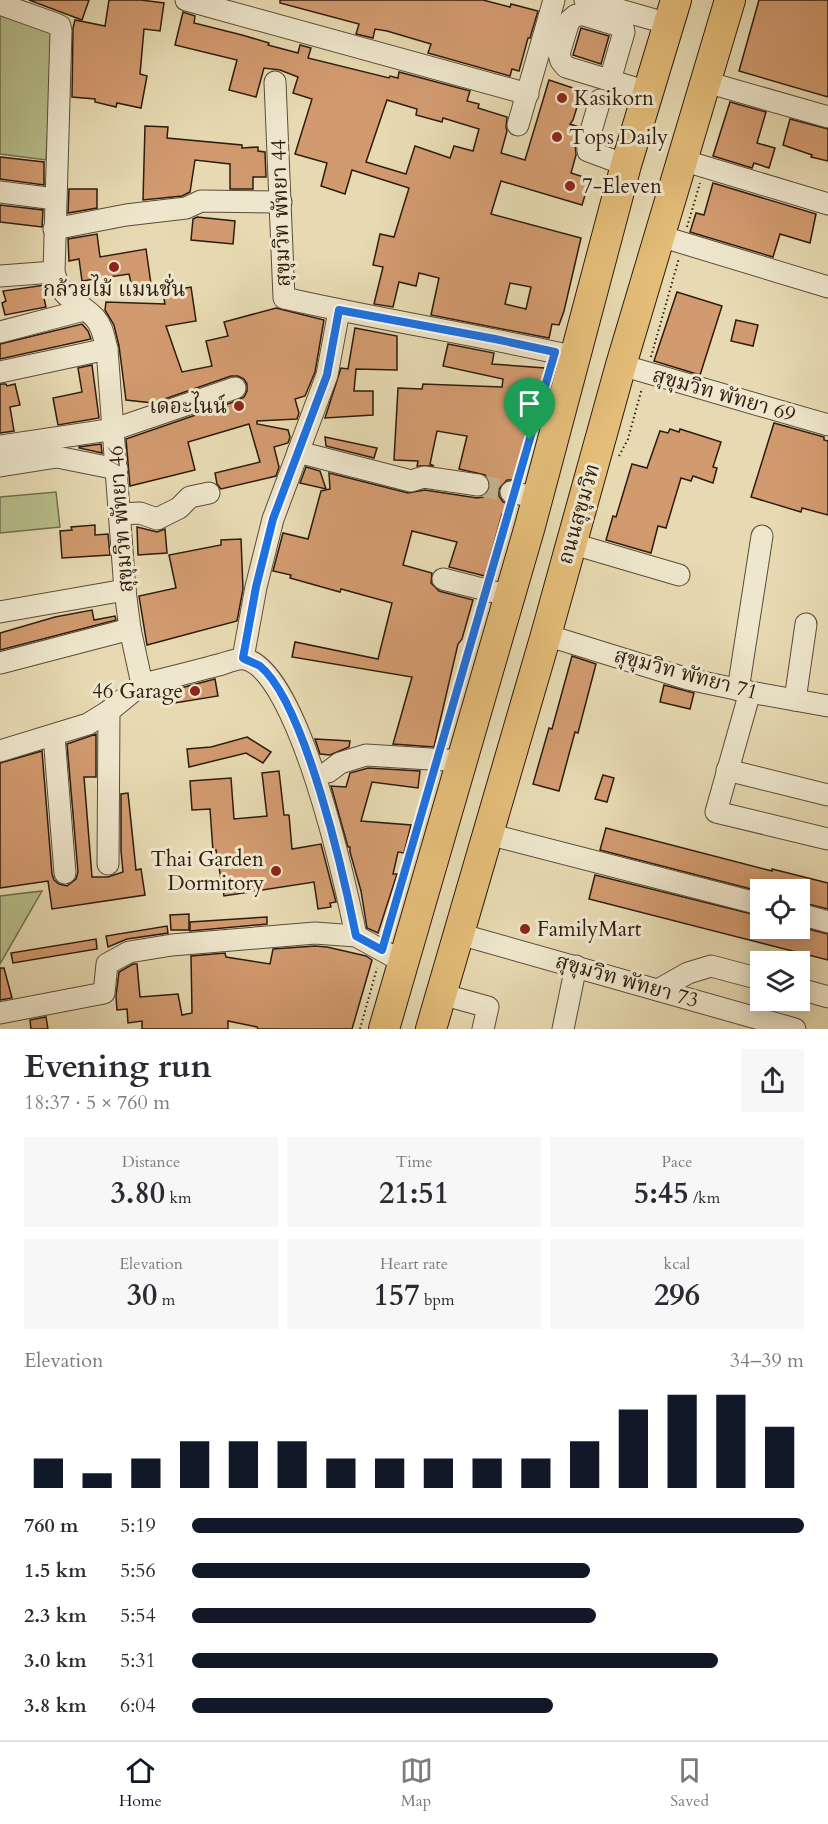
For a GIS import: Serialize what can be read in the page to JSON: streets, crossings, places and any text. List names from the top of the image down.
{
  "streets": {
    "highway": ["ถนนสุขุมวิท"],
    "street": [
      "สุขุมวิท พัทยา 44",
      "สุขุมวิท พัทยา 69",
      "สุขุมวิท พัทยา 46",
      "สุขุมวิท พัทยา 71",
      "สุขุมวิท พัทยา 73"
    ]
  },
  "crossings": [
    ["สุขุมวิท พัทยา 44", "ถนนสุขุมวิท"],
    ["สุขุมวิท พัทยา 69", "ถนนสุขุมวิท"],
    ["ถนนสุขุมวิท", "สุขุมวิท พัทยา 71"],
    ["ถนนสุขุมวิท", "สุขุมวิท พัทยา 73"]
  ],
  "places": [
    "Kasikorn",
    "Tops Daily",
    "7-Eleven",
    "กล้วยไม้ แมนชั่น",
    "เดอะไนน์",
    "46 Garage",
    "Thai Garden Dormitory",
    "FamilyMart"
  ],
  "page": {
    "heading": ["Evening run", "18:37 · 5 × 760 m"],
    "stats": [
      ["Distance", "3.80 km"],
      ["Time", "21:51"],
      ["Pace", "5:45 /km"],
      ["Elevation", "30 m"],
      ["Heart rate", "157 bpm"],
      ["kcal", "296"]
    ],
    "chart": ["Elevation", "34–39 m"],
    "list": [
      {
        "name": "760 m",
        "note": "5:19"
      },
      {
        "name": "1.5 km",
        "note": "5:56"
      },
      {
        "name": "2.3 km",
        "note": "5:54"
      },
      {
        "name": "3.0 km",
        "note": "5:31"
      },
      {
        "name": "3.8 km",
        "note": "6:04"
      }
    ],
    "tabs": ["Home", "Map", "Saved"]
  }
}
